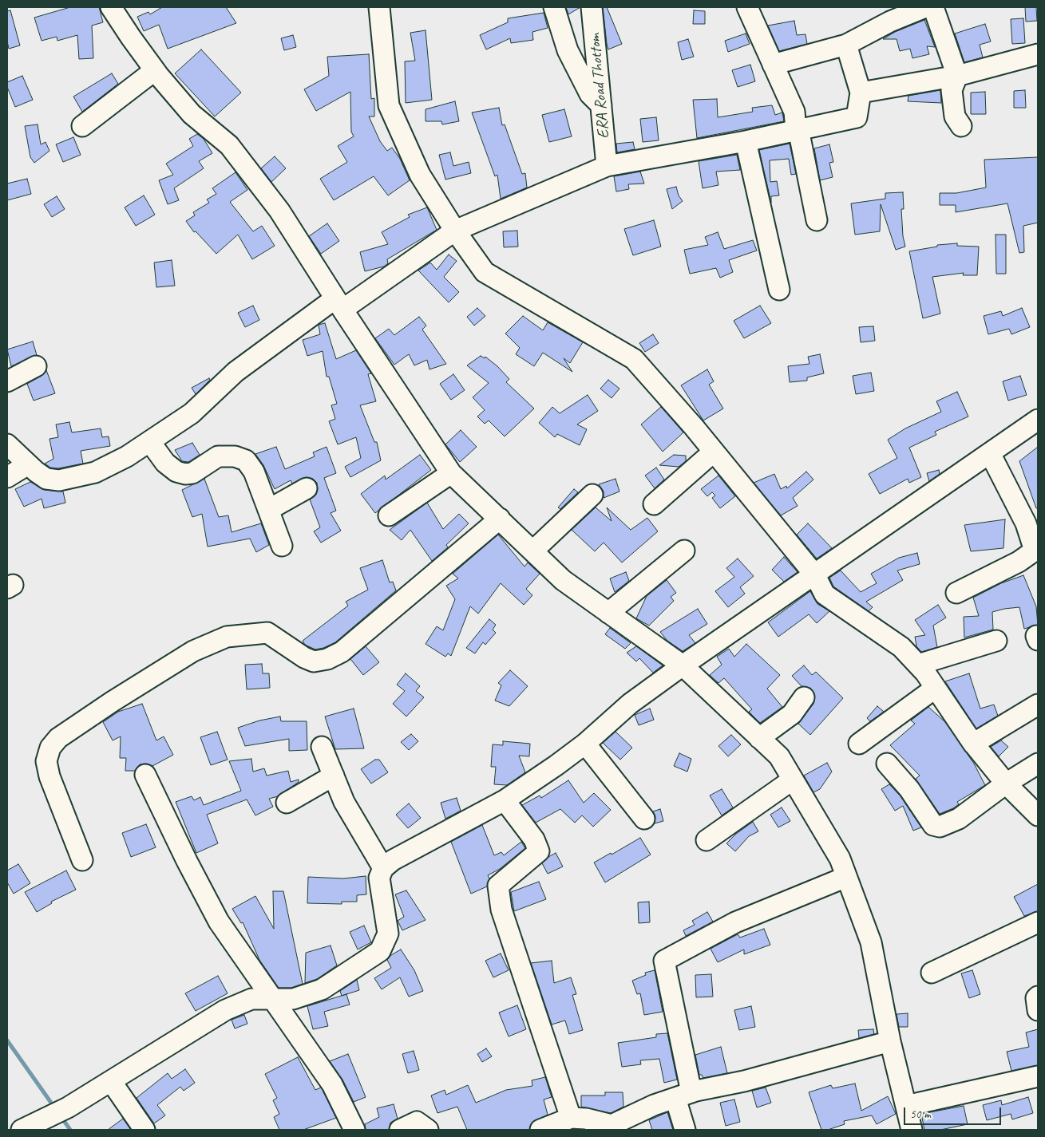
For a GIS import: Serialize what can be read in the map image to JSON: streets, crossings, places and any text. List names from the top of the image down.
{
  "streets": {
    "street": ["ERA Road Thottom"]
  },
  "scale_bar": "50 m"
}
